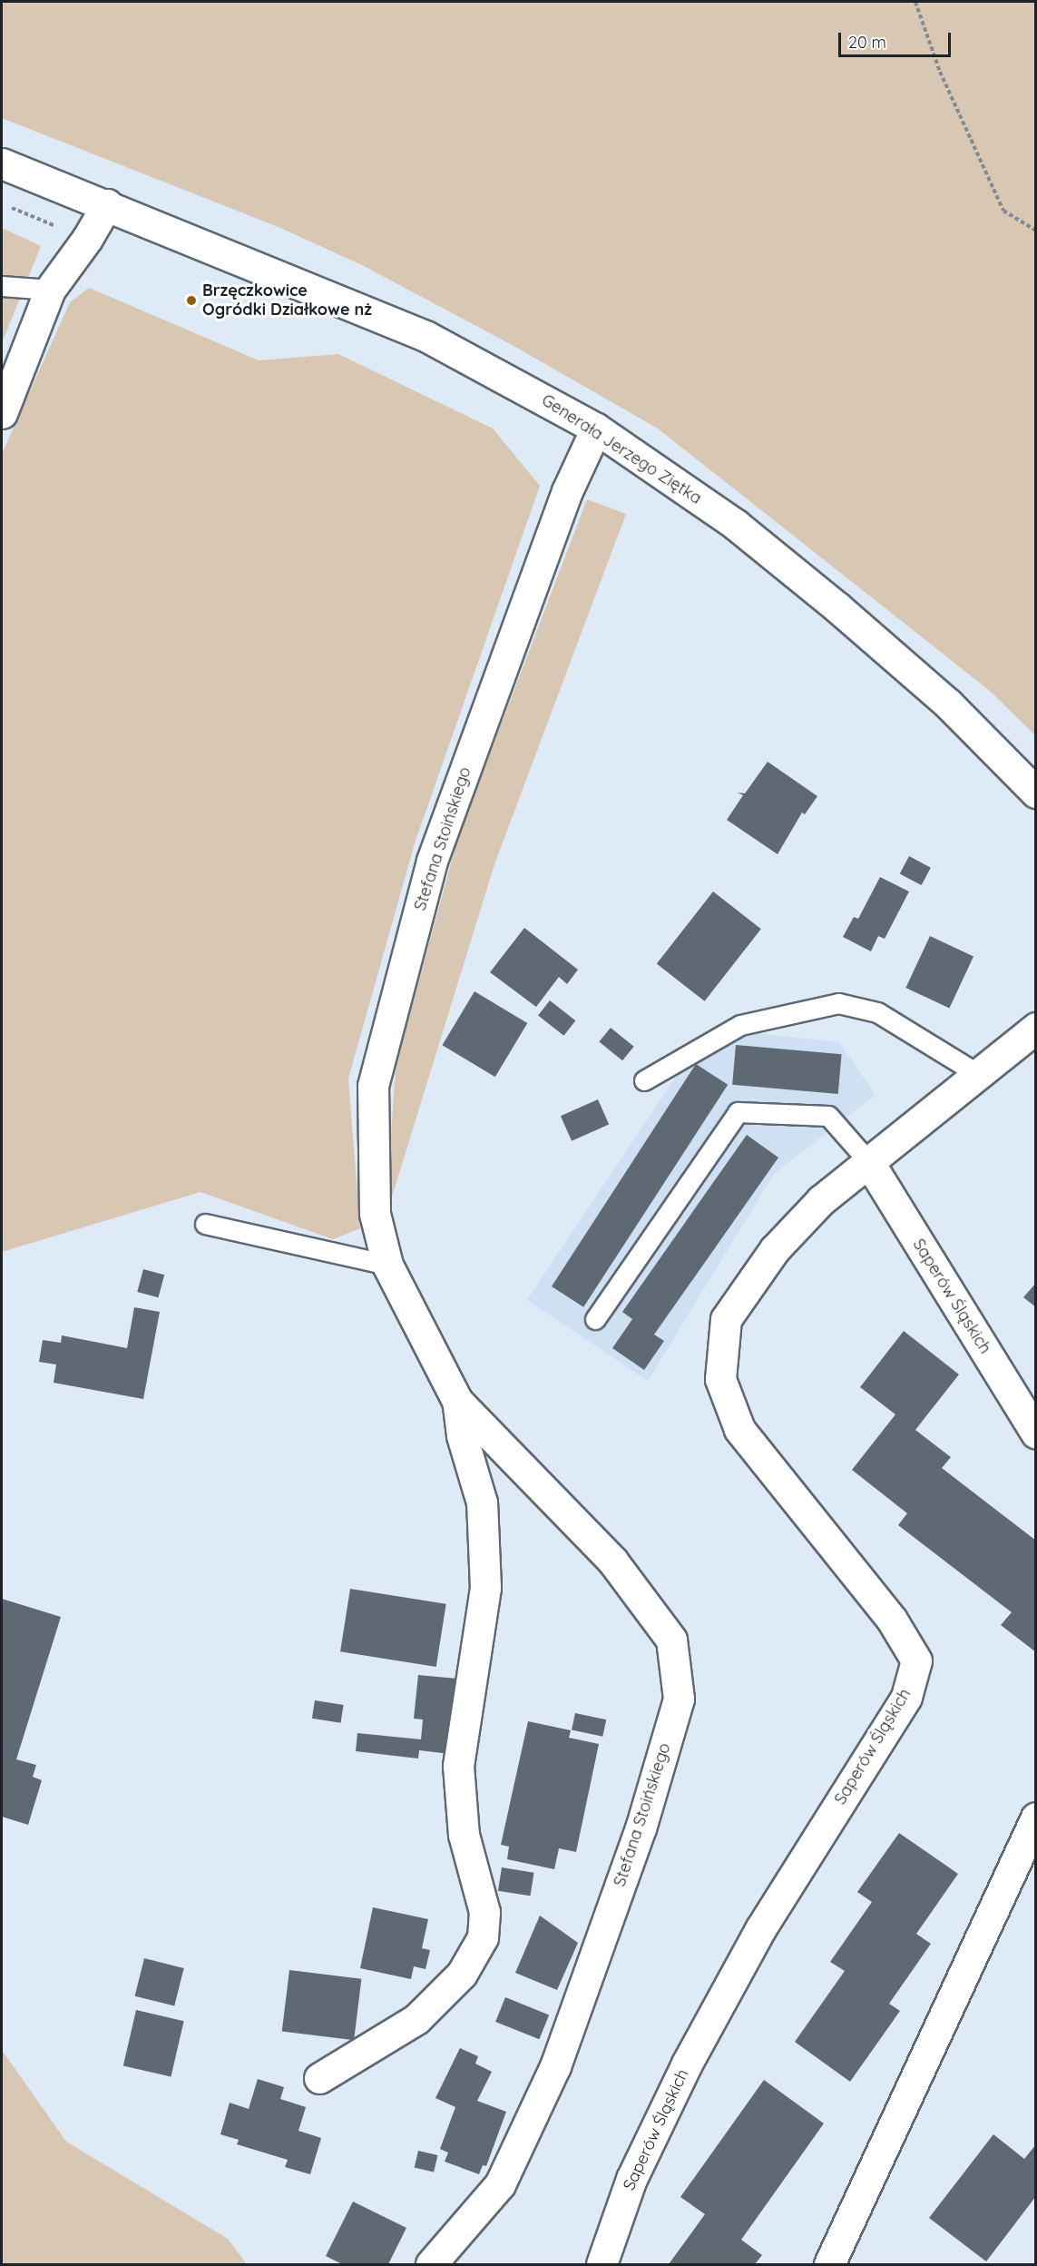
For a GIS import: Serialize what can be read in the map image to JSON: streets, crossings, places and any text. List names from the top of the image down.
{
  "streets": {
    "street": ["Generała Jerzego Ziętka", "Stefana Stoińskiego", "Saperów Śląskich"]
  },
  "crossings": [
    ["Generała Jerzego Ziętka", "Stefana Stoińskiego"]
  ],
  "places": ["Brzęczkowice Ogródki Działkowe nż"],
  "scale_bar": "20 m"
}
